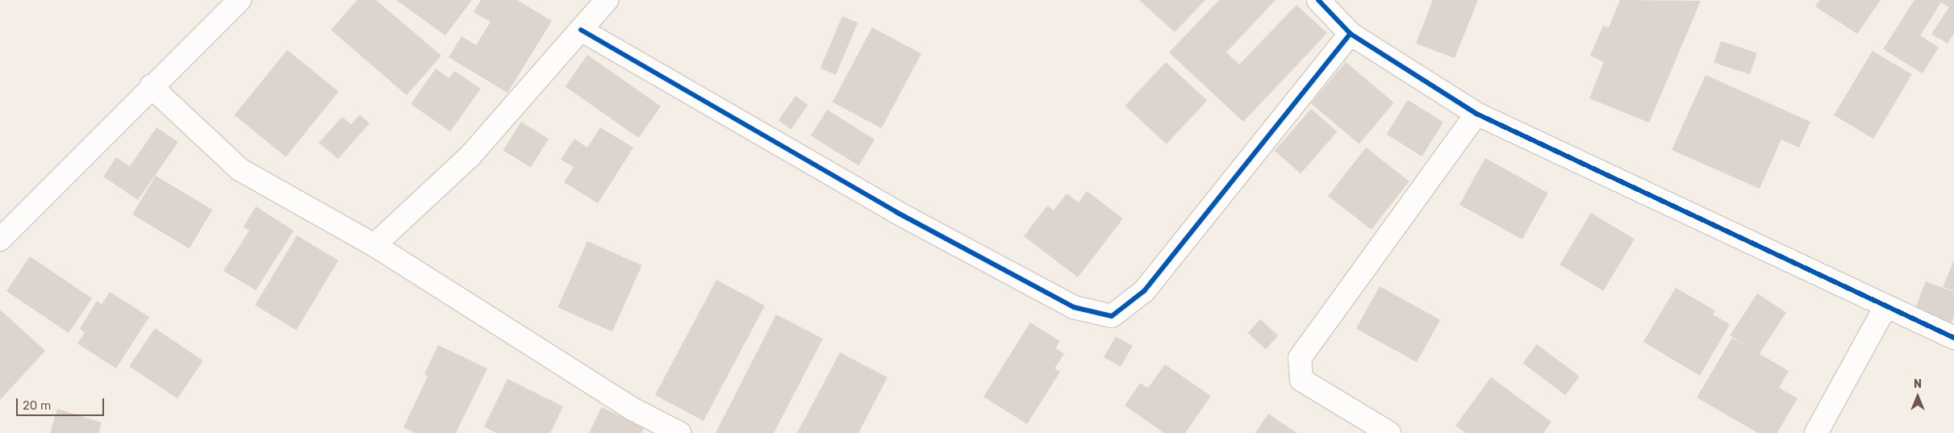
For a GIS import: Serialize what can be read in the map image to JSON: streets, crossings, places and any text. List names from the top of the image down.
{
  "scale_bar": "20 m",
  "north": "top"
}
